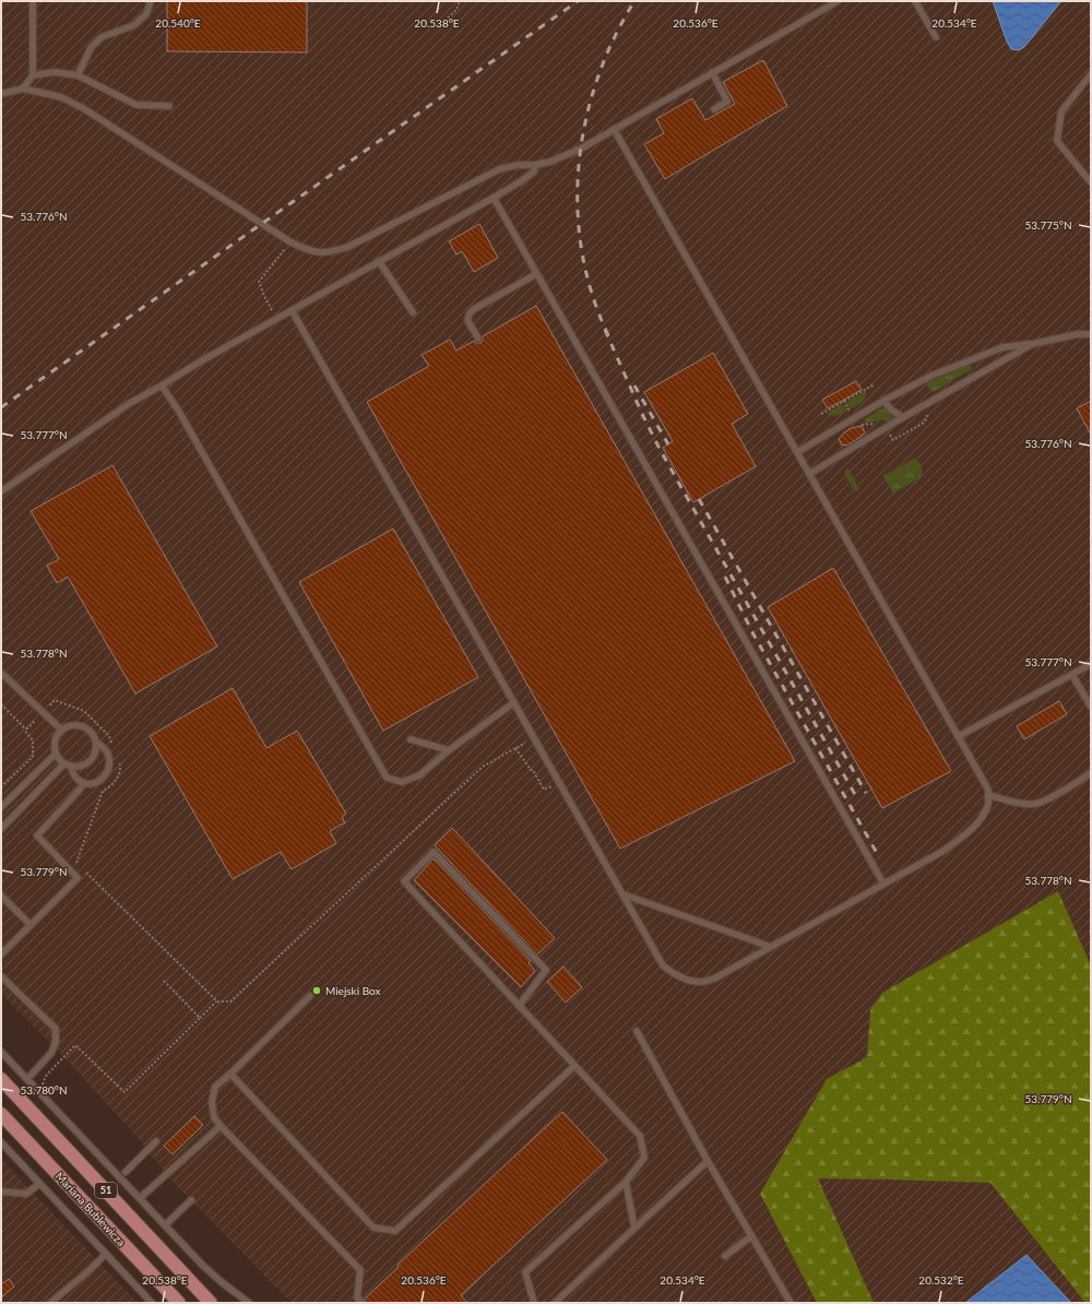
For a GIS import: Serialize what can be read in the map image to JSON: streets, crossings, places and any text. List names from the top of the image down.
{
  "streets": {
    "main road": ["51", "Mariana Bublewicza"]
  },
  "places": ["Miejski Box"],
  "coordinates": [
    "20.540°E",
    "20.538°E",
    "20.536°E",
    "20.534°E",
    "53.776°N",
    "53.775°N",
    "53.777°N",
    "53.778°N",
    "53.779°N",
    "53.780°N",
    "20.532°E"
  ]
}
